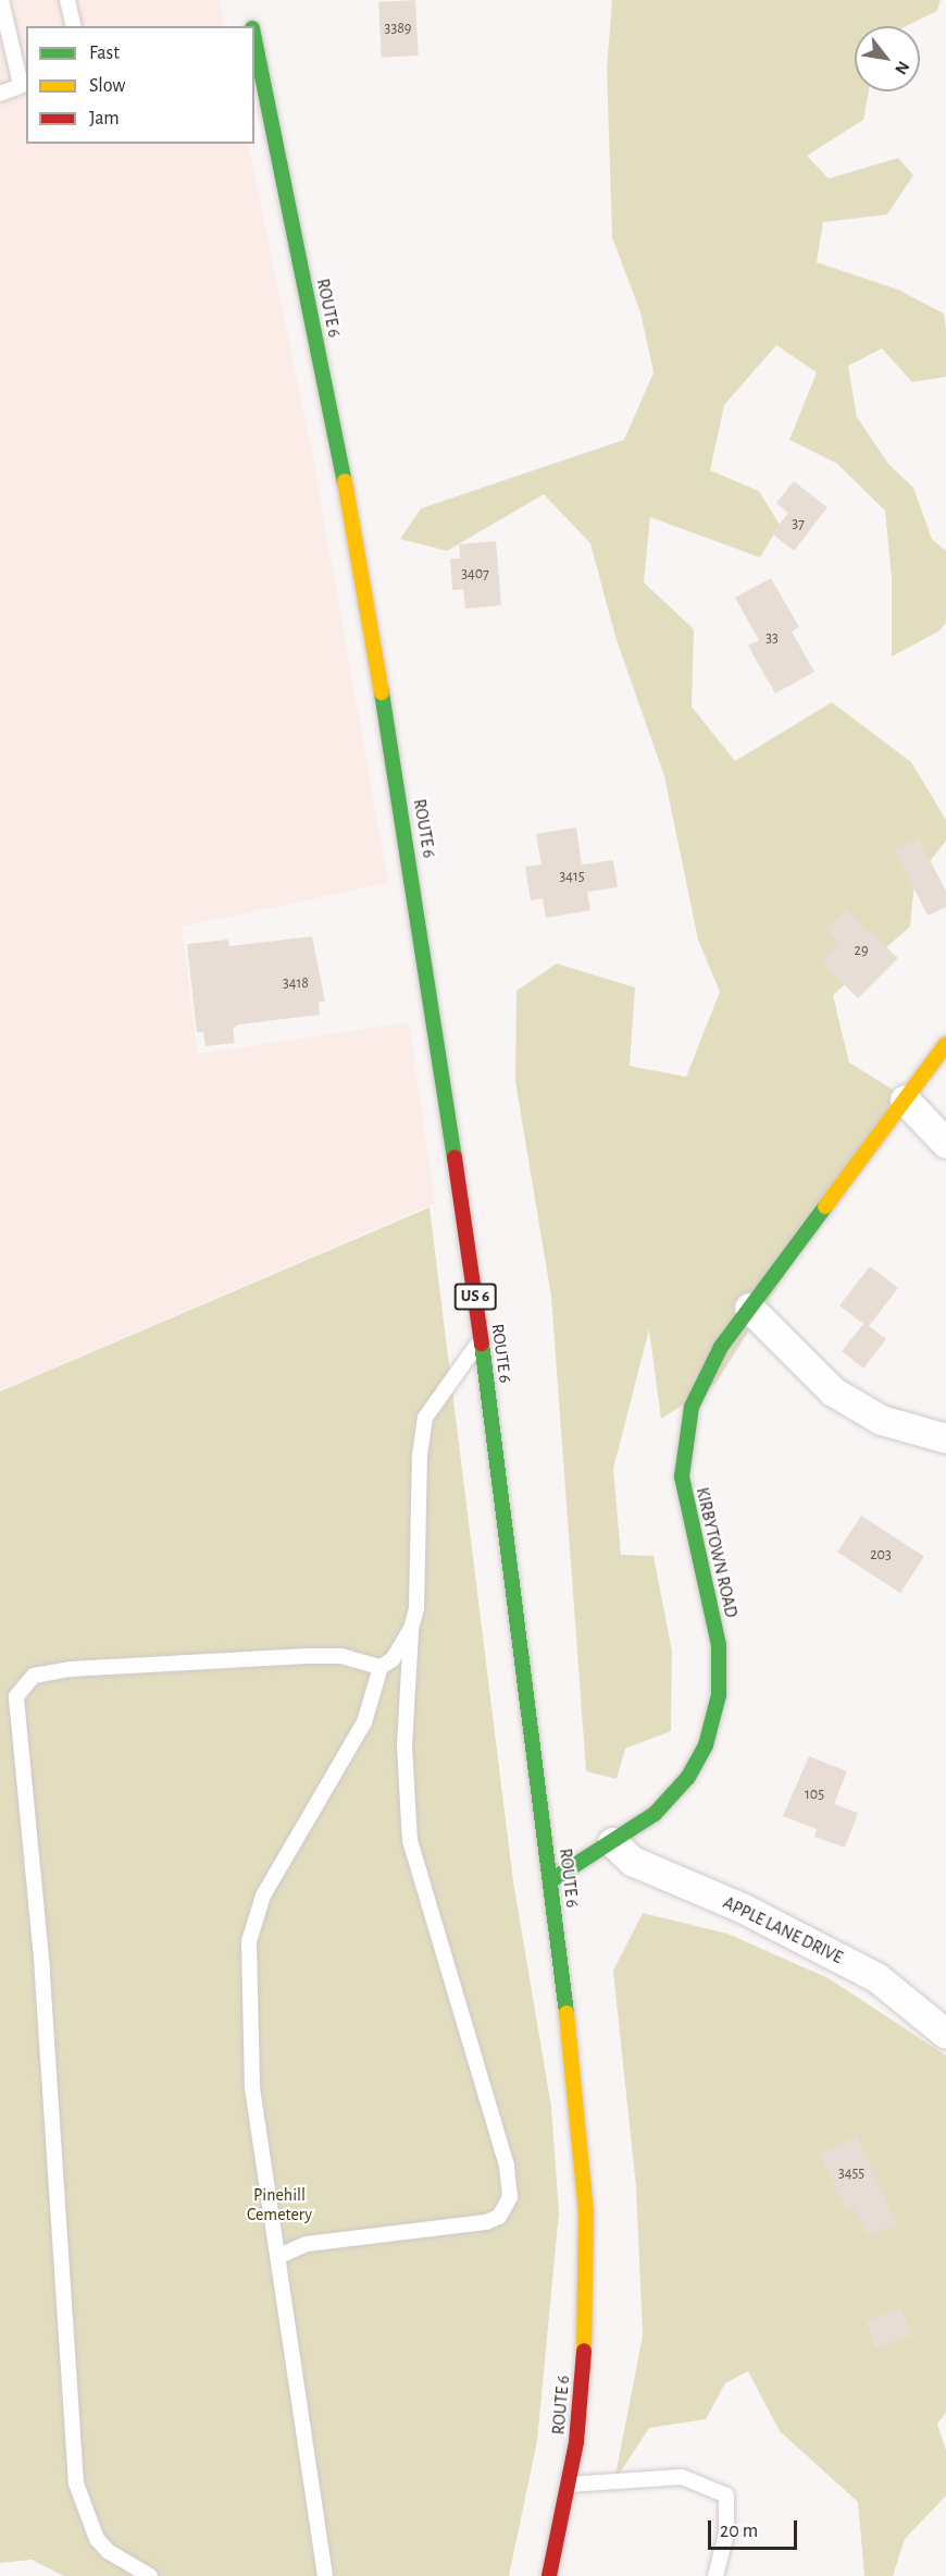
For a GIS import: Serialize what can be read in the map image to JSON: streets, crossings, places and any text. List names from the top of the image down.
{
  "streets": {
    "main road": ["ROUTE 6", "US 6", "KIRBYTOWN ROAD"],
    "street": ["APPLE LANE DRIVE"]
  },
  "crossings": [
    ["ROUTE 6", "KIRBYTOWN ROAD"],
    ["KIRBYTOWN ROAD", "APPLE LANE DRIVE"]
  ],
  "parks": ["Pinehill Cemetery"],
  "house_numbers": [
    "3389",
    "37",
    "3407",
    "33",
    "3415",
    "29",
    "3418",
    "203",
    "105",
    "3455"
  ],
  "legend": ["Fast", "Slow", "Jam"],
  "scale_bar": "20 m",
  "north": "bottom right"
}
